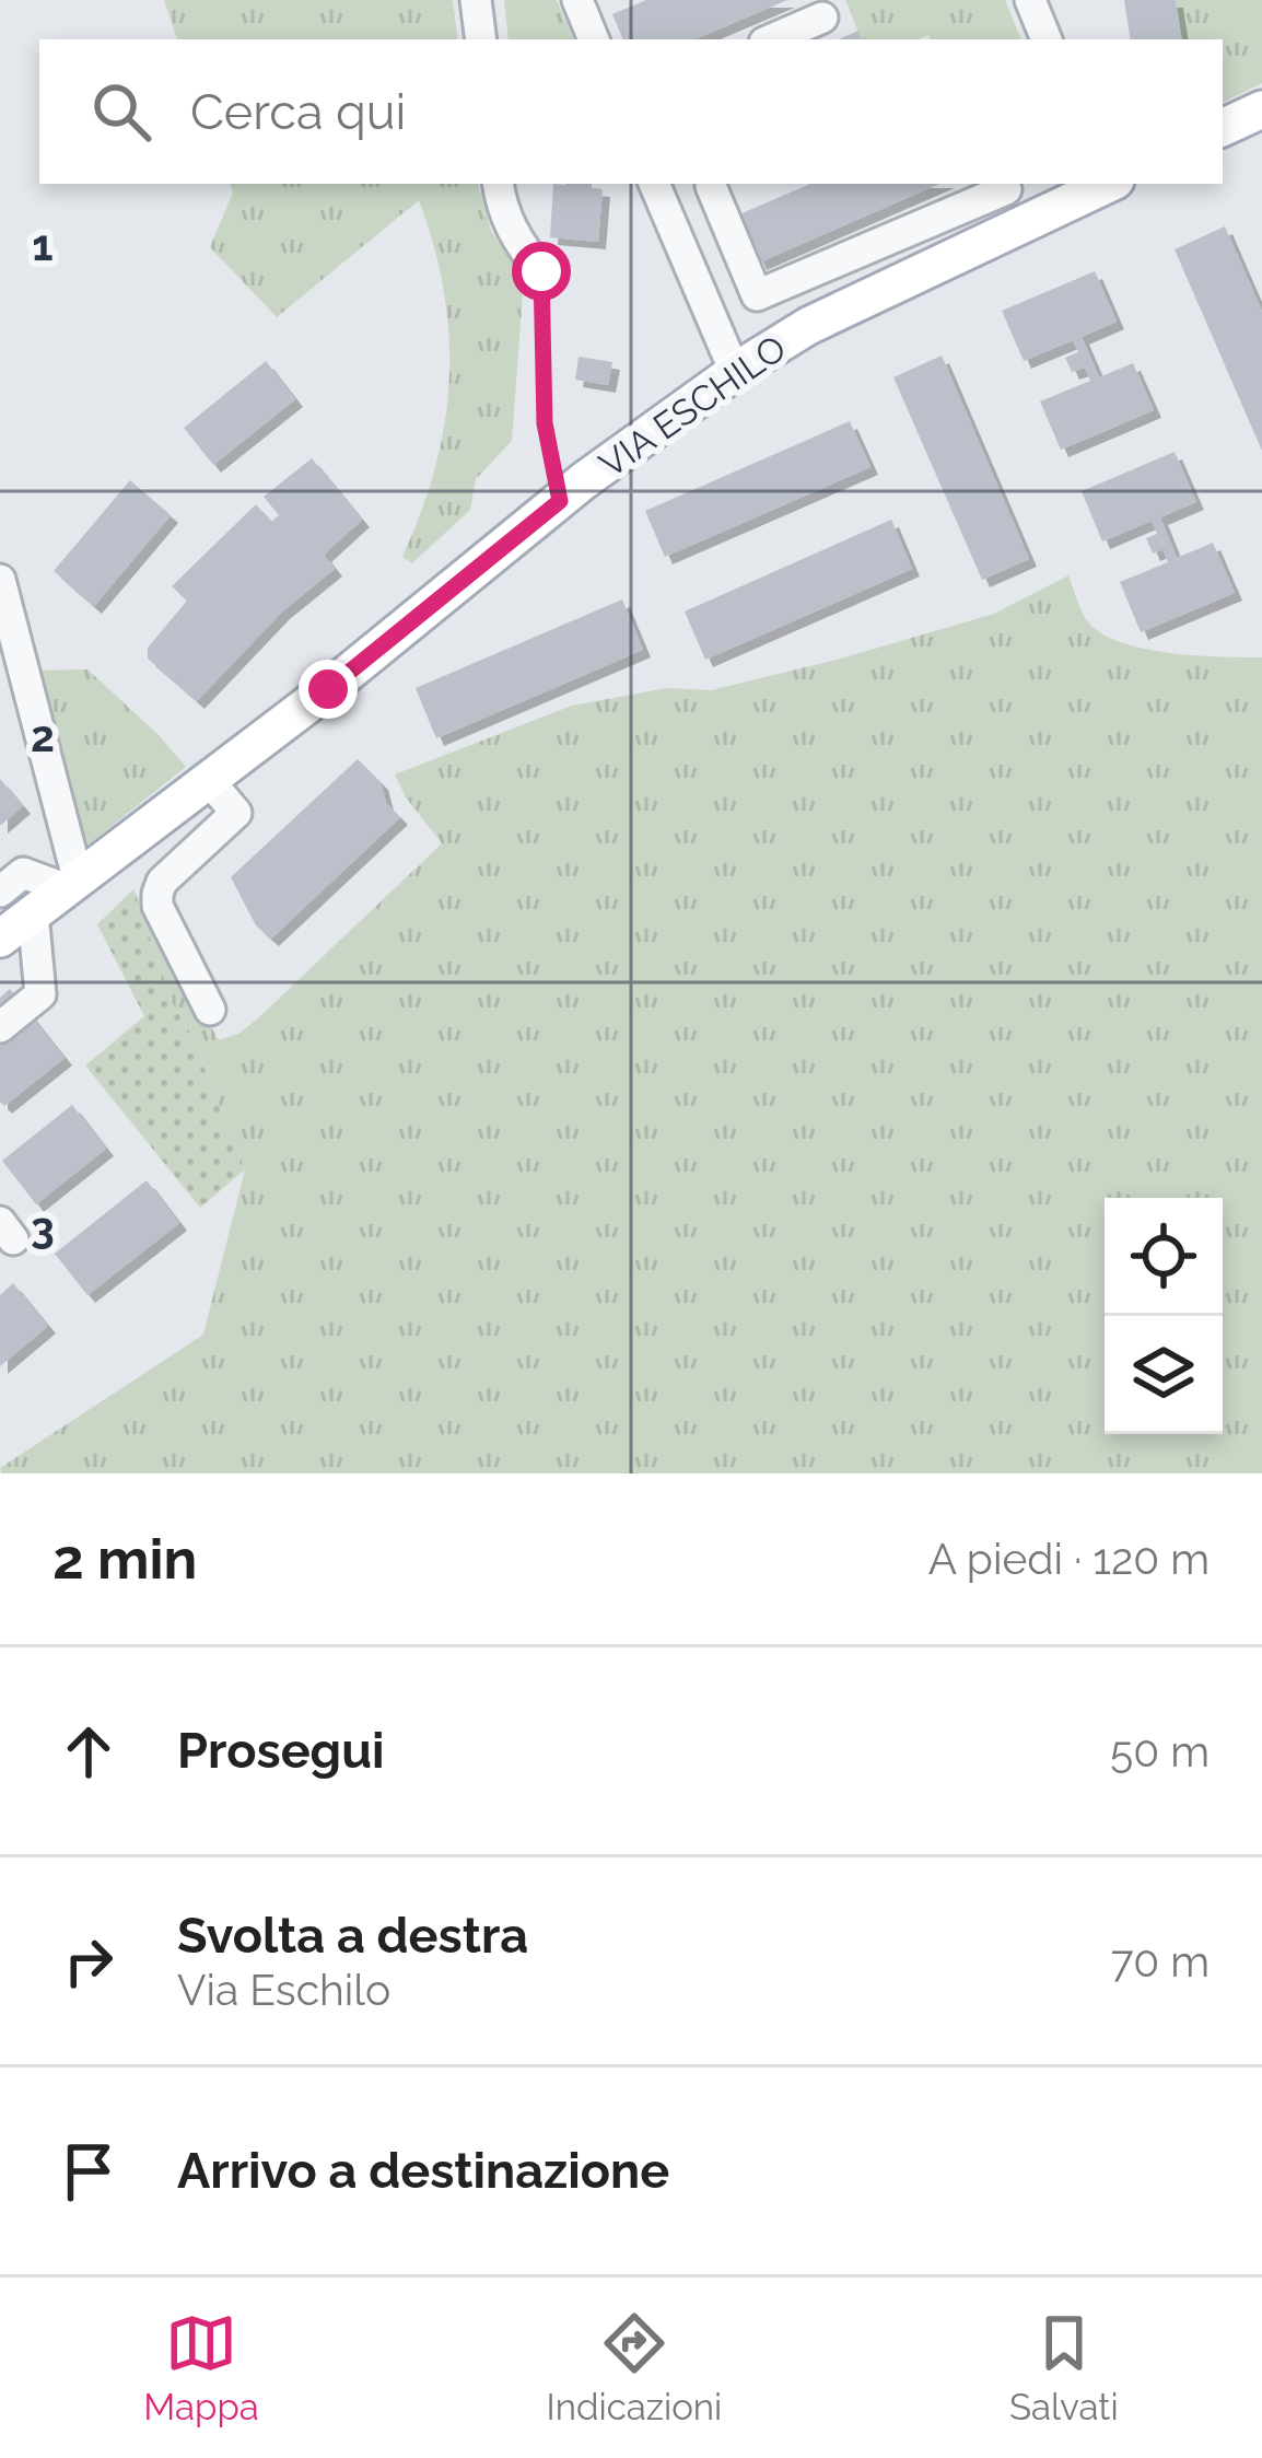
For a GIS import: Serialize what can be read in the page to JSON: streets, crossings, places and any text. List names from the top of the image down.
{
  "streets": {
    "main road": ["VIA ESCHILO"]
  },
  "page": {
    "search": "Cerca qui",
    "heading": ["2 min", "A piedi · 120 m"],
    "list": [
      ["Prosegui", "50 m"],
      ["Svolta a destra", "Via Eschilo", "70 m"],
      "Arrivo a destinazione"
    ],
    "nav": ["Mappa", "Indicazioni", "Salvati"]
  },
  "grid": {
    "rows": ["1", "2", "3"]
  }
}
